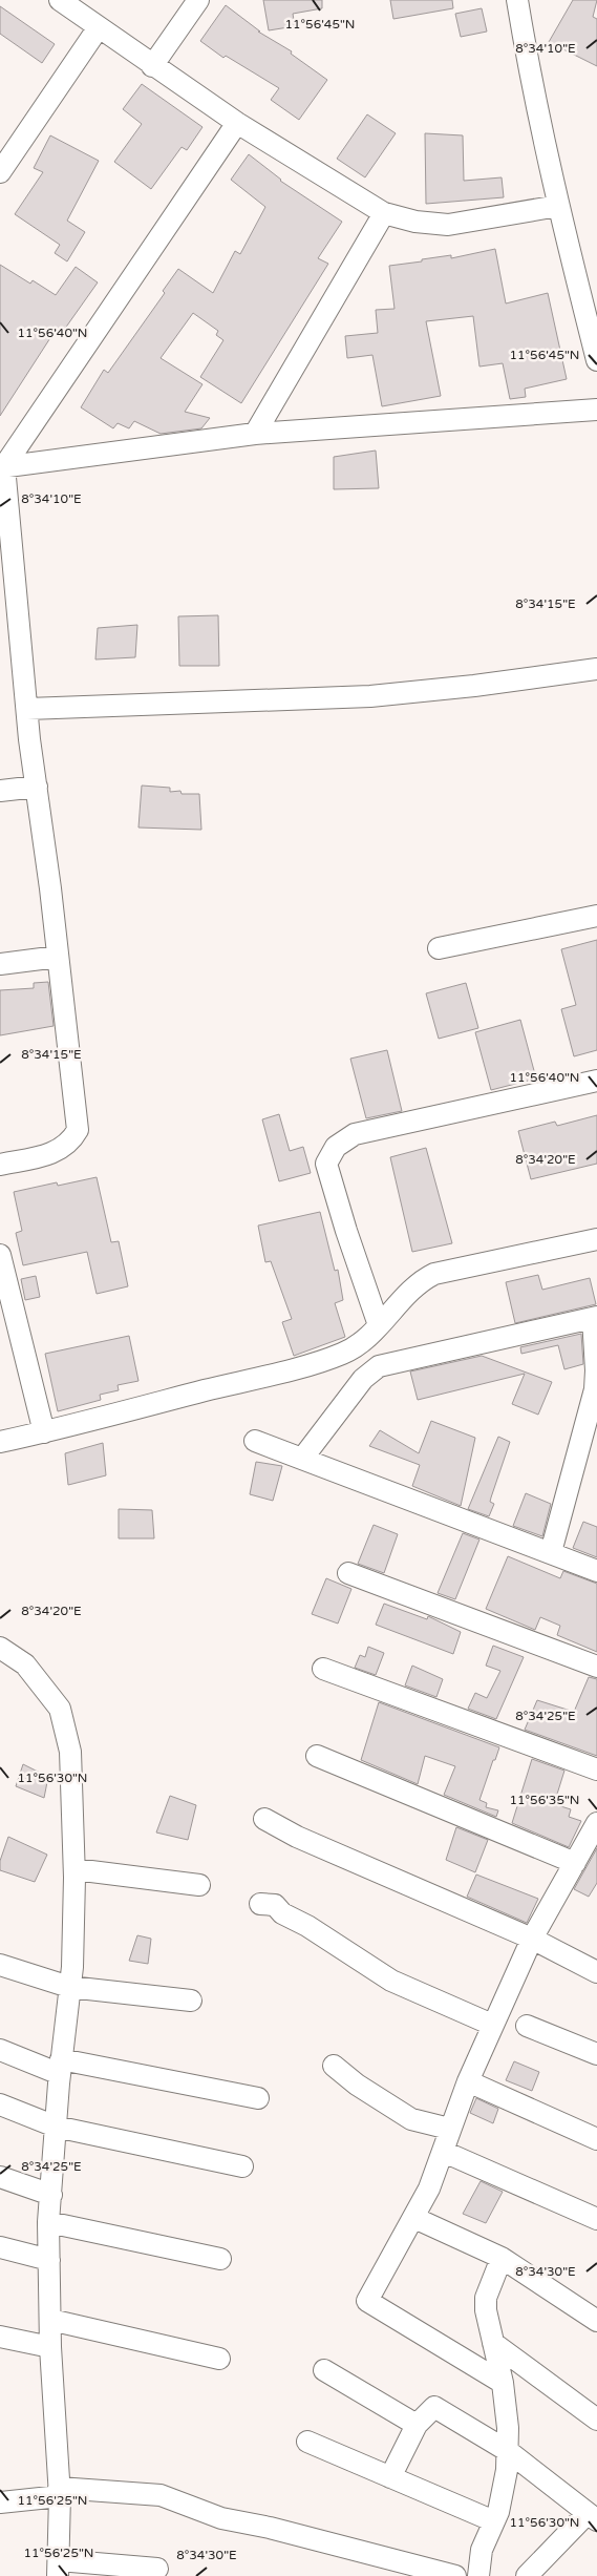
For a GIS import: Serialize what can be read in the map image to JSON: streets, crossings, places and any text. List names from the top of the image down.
{
  "coordinates": [
    "11°56'45\"N",
    "8°34'10\"E",
    "11°56'40\"N",
    "8°34'15\"E",
    "8°34'20\"E",
    "8°34'25\"E",
    "11°56'30\"N",
    "11°56'35\"N",
    "8°34'30\"E",
    "11°56'25\"N"
  ]
}
